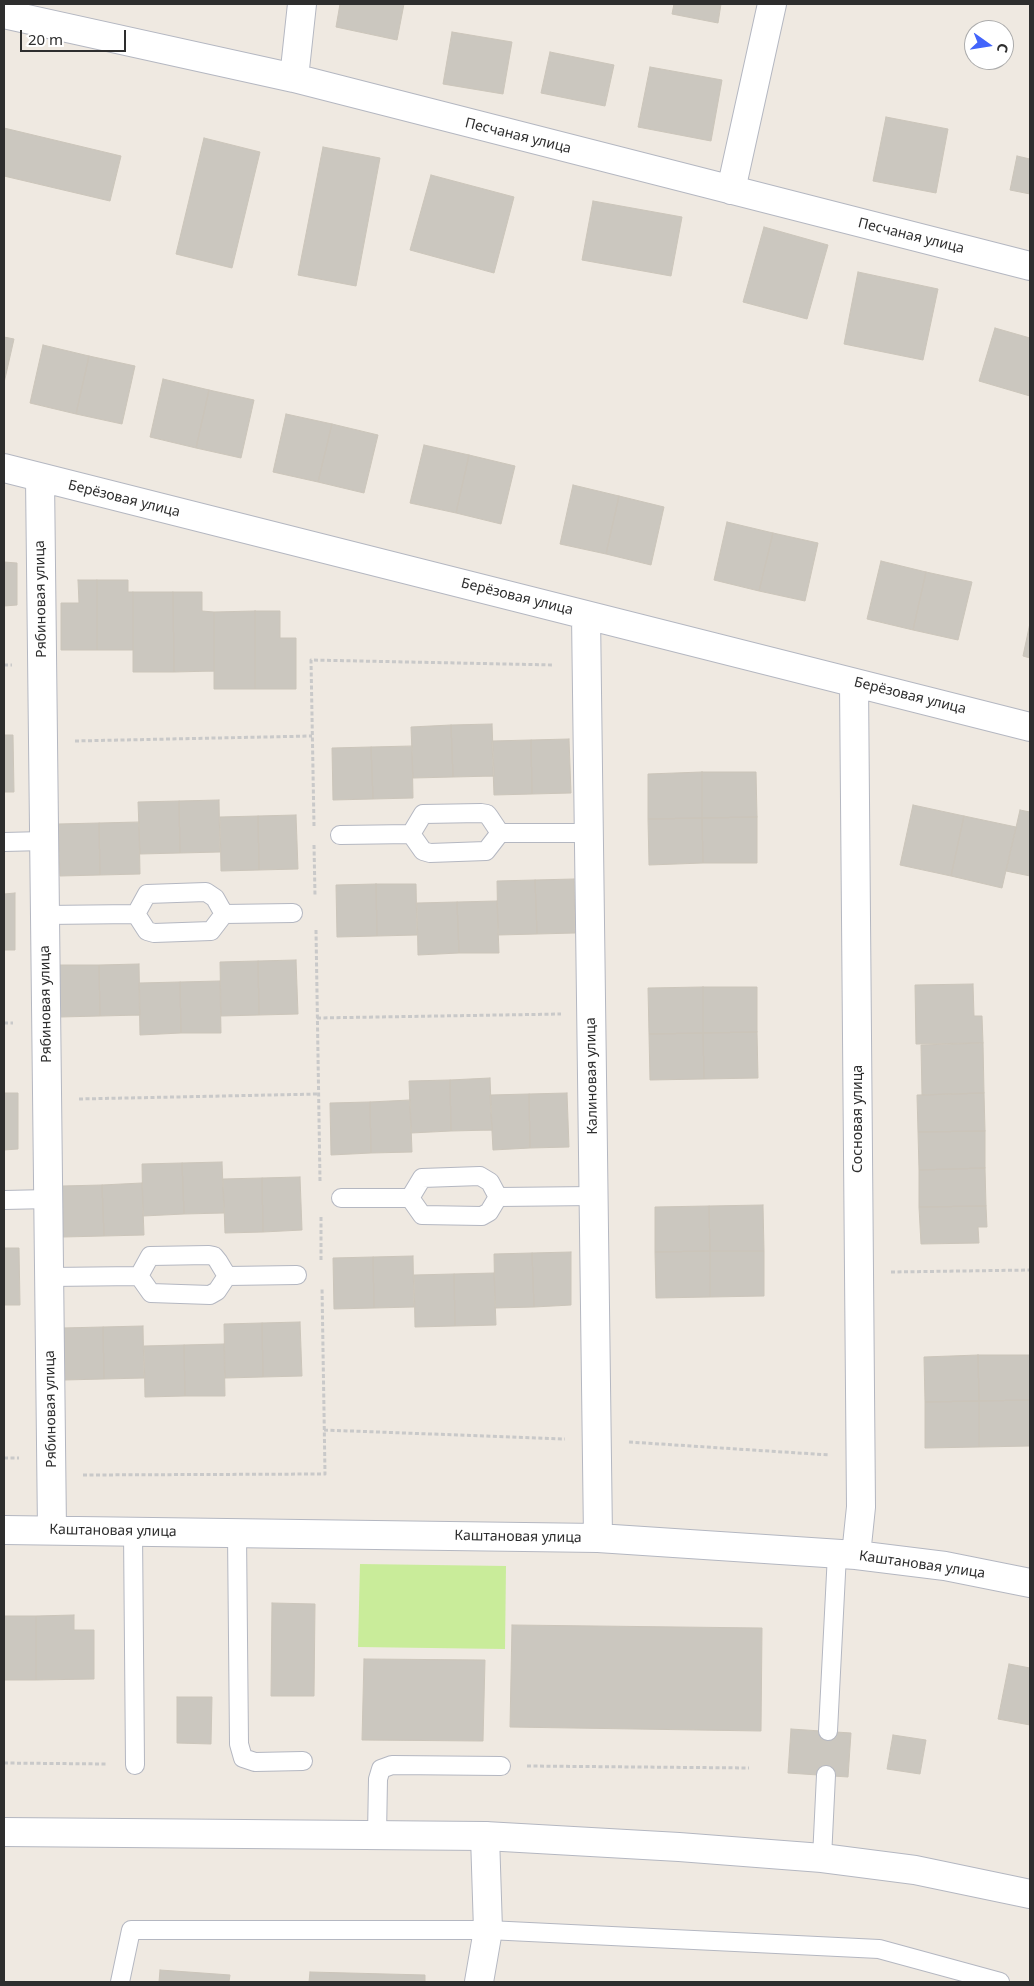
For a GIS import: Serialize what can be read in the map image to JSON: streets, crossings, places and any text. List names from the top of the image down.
{
  "streets": {
    "street": [
      "Песчаная улица",
      "Берёзовая улица",
      "Рябиновая улица",
      "Калиновая улица",
      "Сосновая улица",
      "Каштановая улица"
    ]
  },
  "crossings": [
    ["Берёзовая улица", "Рябиновая улица"],
    ["Берёзовая улица", "Калиновая улица"],
    ["Берёзовая улица", "Сосновая улица"],
    ["Рябиновая улица", "Каштановая улица"],
    ["Калиновая улица", "Каштановая улица"],
    ["Сосновая улица", "Каштановая улица"]
  ],
  "scale_bar": "20 m",
  "north": "right"
}
